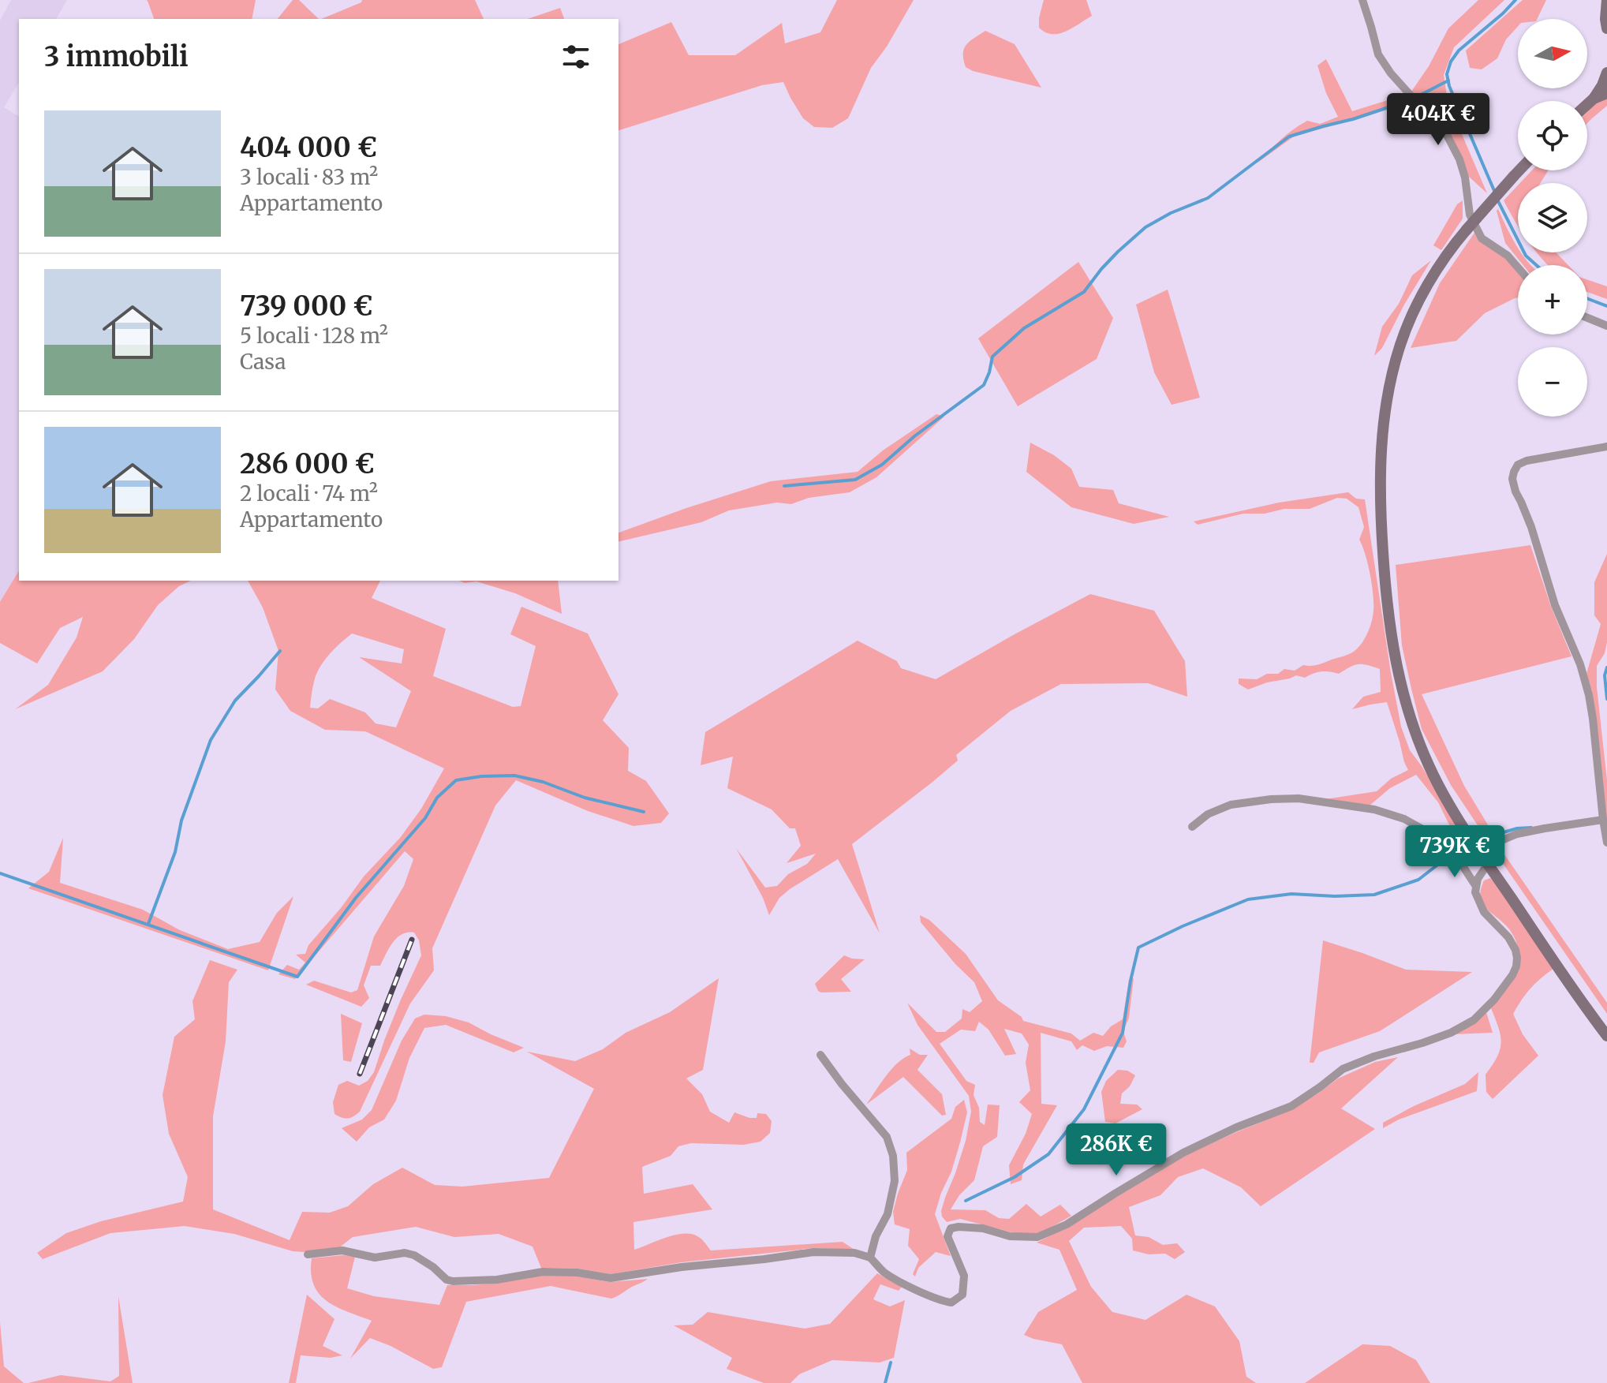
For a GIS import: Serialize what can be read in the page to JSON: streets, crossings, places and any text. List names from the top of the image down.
{
  "north": "right",
  "page": {
    "map_buttons": ["+", "−"],
    "heading": "3 immobili",
    "price": ["404K €", "739K €", "286K €"],
    "list": [
      {
        "name": "404 000 €",
        "note": "3 locali · 83 m² · Appartamento"
      },
      {
        "name": "739 000 €",
        "note": "5 locali · 128 m² · Casa"
      },
      {
        "name": "286 000 €",
        "note": "2 locali · 74 m² · Appartamento"
      }
    ]
  }
}
